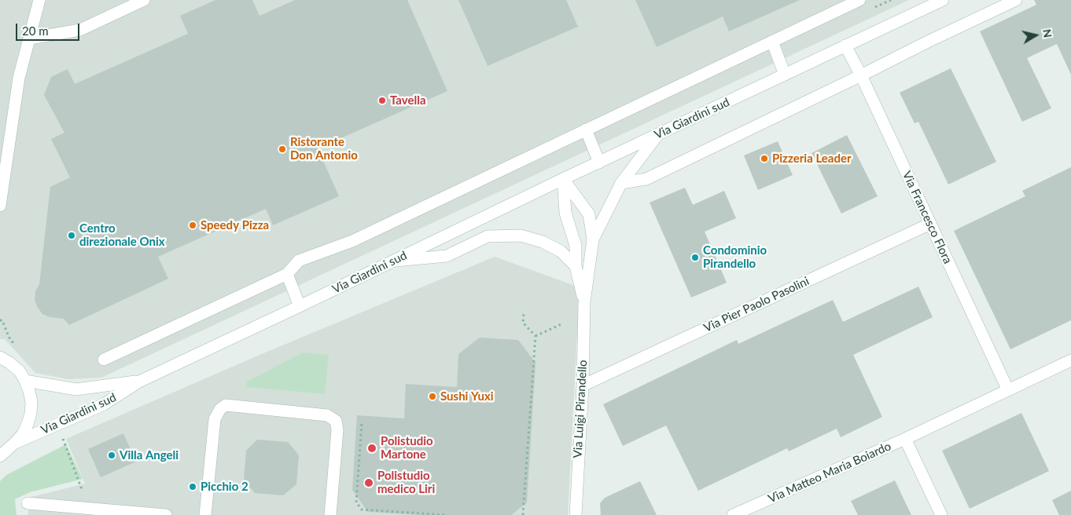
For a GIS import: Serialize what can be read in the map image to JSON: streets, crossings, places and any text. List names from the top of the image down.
{
  "streets": {
    "street": [
      "Via Giardini sud",
      "Via Francesco Flora",
      "Via Pier Paolo Pasolini",
      "Via Luigi Pirandello",
      "Via Matteo Maria Boiardo"
    ]
  },
  "crossings": [
    ["Via Giardini sud", "Via Francesco Flora"],
    ["Via Giardini sud", "Via Luigi Pirandello"],
    ["Via Francesco Flora", "Via Pier Paolo Pasolini"],
    ["Via Francesco Flora", "Via Matteo Maria Boiardo"],
    ["Via Pier Paolo Pasolini", "Via Luigi Pirandello"]
  ],
  "places": [
    "Tavella",
    "Ristorante Don Antonio",
    "Pizzeria Leader",
    "Speedy Pizza",
    "Centro direzionale Onix",
    "Condominio Pirandello",
    "Sushi Yuxi",
    "Polistudio Martone",
    "Villa Angeli",
    "Polistudio medico Liri",
    "Picchio 2"
  ],
  "scale_bar": "20 m",
  "north": "right"
}
